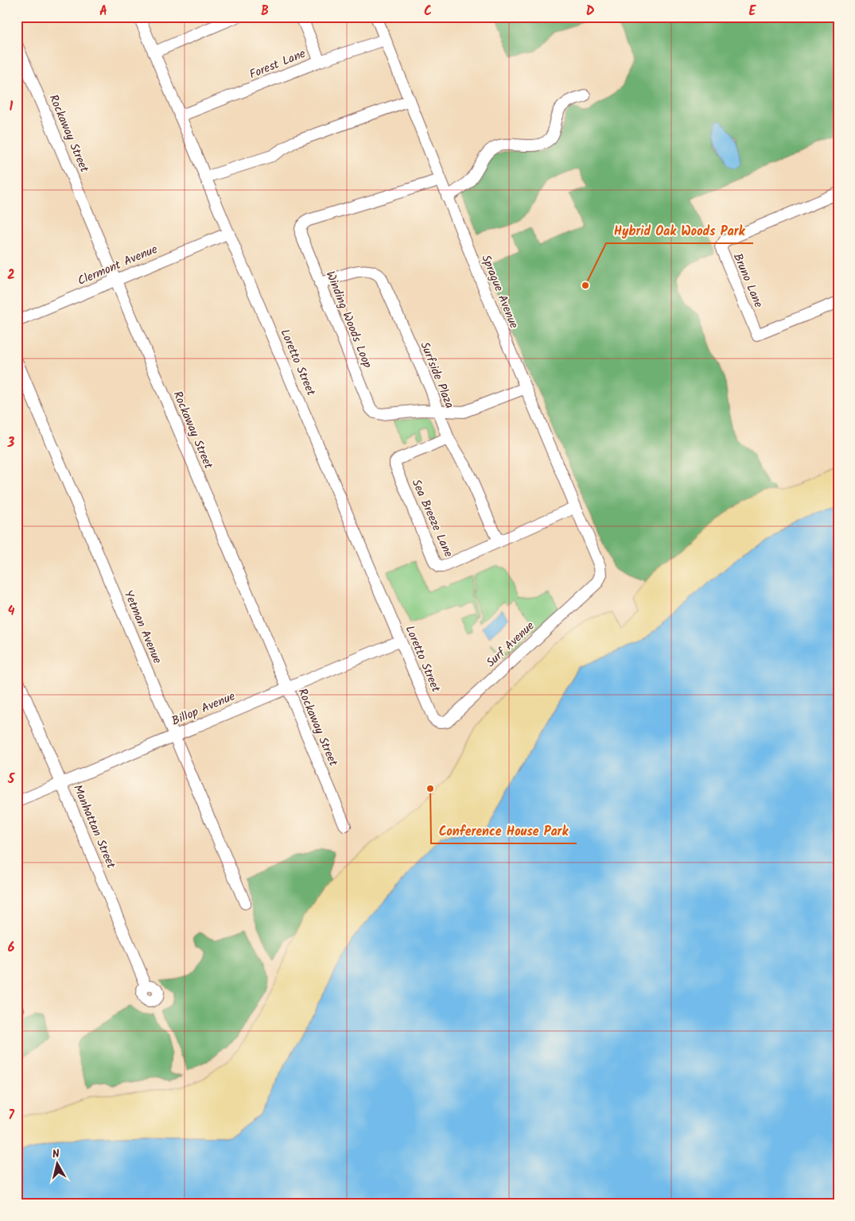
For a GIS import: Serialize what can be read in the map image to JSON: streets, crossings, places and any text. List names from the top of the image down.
{
  "streets": {
    "street": [
      "Forest Lane",
      "Rockaway Street",
      "Clermont Avenue",
      "Bruno Lane",
      "Sprague Avenue",
      "Winding Woods Loop",
      "Loretto Street",
      "Surfside Plaza",
      "Sea Breeze Lane",
      "Yetman Avenue",
      "Surf Avenue",
      "Billop Avenue",
      "Manhattan Street"
    ]
  },
  "crossings": [
    ["Forest Lane", "Sprague Avenue"],
    ["Forest Lane", "Loretto Street"],
    ["Rockaway Street", "Clermont Avenue"],
    ["Rockaway Street", "Billop Avenue"],
    ["Clermont Avenue", "Loretto Street"],
    ["Sprague Avenue", "Winding Woods Loop"],
    ["Sprague Avenue", "Sea Breeze Lane"],
    ["Sprague Avenue", "Surf Avenue"],
    ["Winding Woods Loop", "Surfside Plaza"],
    ["Loretto Street", "Surf Avenue"],
    ["Loretto Street", "Billop Avenue"],
    ["Surfside Plaza", "Sea Breeze Lane"],
    ["Yetman Avenue", "Billop Avenue"],
    ["Billop Avenue", "Manhattan Street"]
  ],
  "places": ["Hybrid Oak Woods Park", "Conference House Park"],
  "north": "top",
  "grid": {
    "columns": [
      "A",
      "B",
      "C",
      "D",
      "E"
    ],
    "rows": [
      "1",
      "2",
      "3",
      "4",
      "5",
      "6",
      "7"
    ]
  }
}
